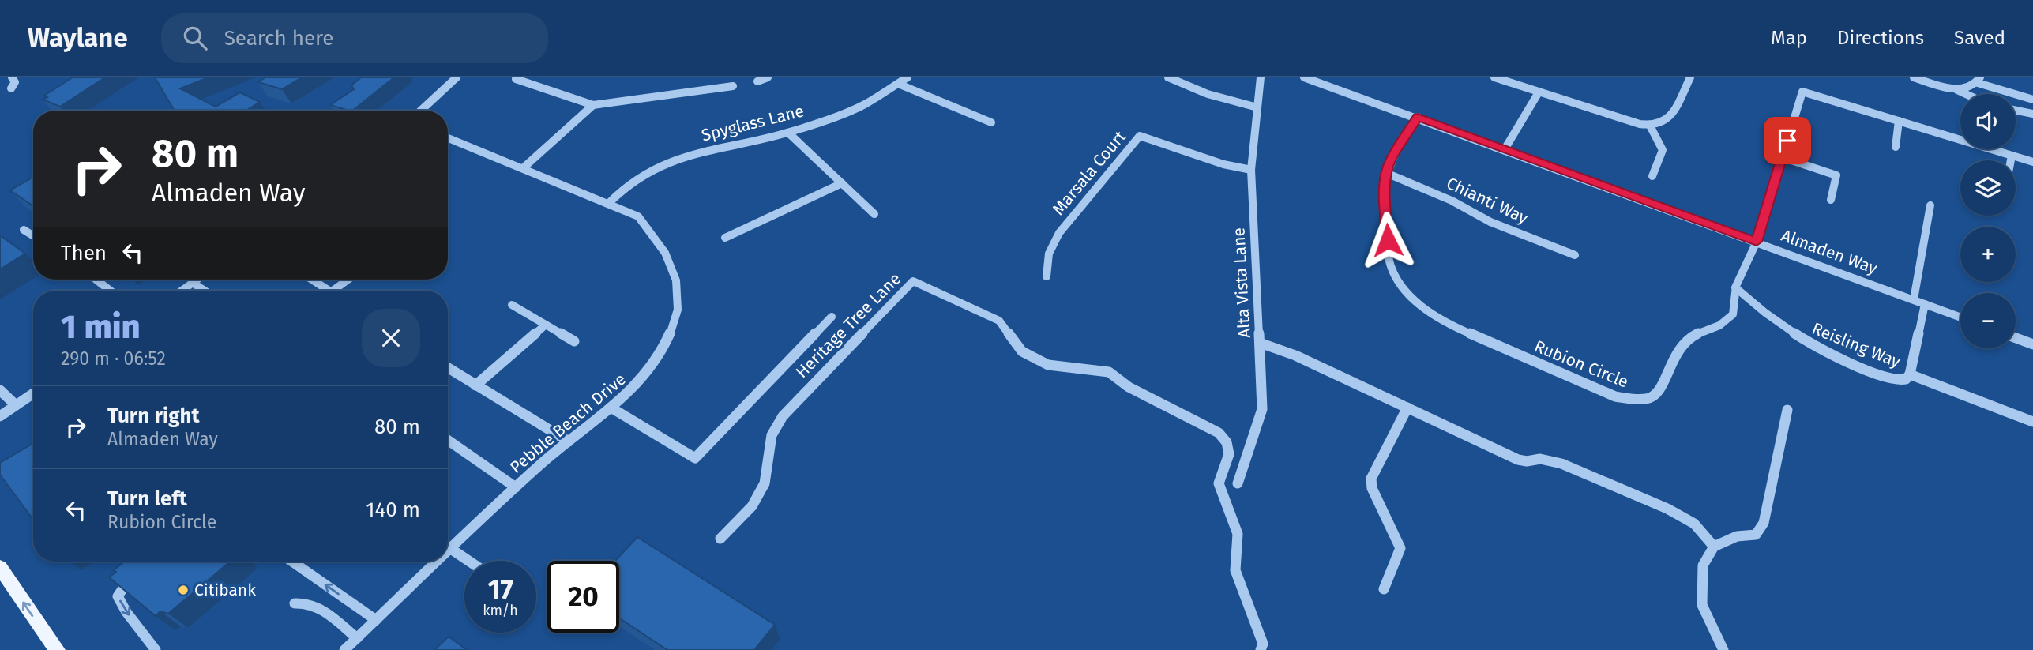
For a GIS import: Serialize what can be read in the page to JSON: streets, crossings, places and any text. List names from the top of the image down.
{
  "streets": {
    "street": [
      "Spyglass Lane",
      "Marsala Court",
      "Chianti Way",
      "Almaden Way",
      "Alta Vista Lane",
      "Heritage Tree Lane",
      "Reisling Way",
      "Rubion Circle",
      "Pebble Beach Drive"
    ]
  },
  "crossings": [
    ["Spyglass Lane", "Pebble Beach Drive"],
    ["Marsala Court", "Alta Vista Lane"],
    ["Chianti Way", "Rubion Circle"],
    ["Almaden Way", "Reisling Way"],
    ["Almaden Way", "Rubion Circle"],
    ["Reisling Way", "Rubion Circle"]
  ],
  "places": ["Citibank"],
  "page": {
    "header": "Waylane",
    "search": "Search here",
    "nav": ["Map", "Directions", "Saved"],
    "map_buttons": ["+", "−"],
    "turn": ["80 m", "Almaden Way"],
    "then": "Then",
    "heading": ["1 min", "290 m · 06:52"],
    "list": [
      {
        "name": "Turn right",
        "note": "Almaden Way",
        "value": "80 m"
      },
      {
        "name": "Turn left",
        "note": "Rubion Circle",
        "value": "140 m"
      }
    ],
    "speed": "17 km/h",
    "limit": "20"
  }
}
